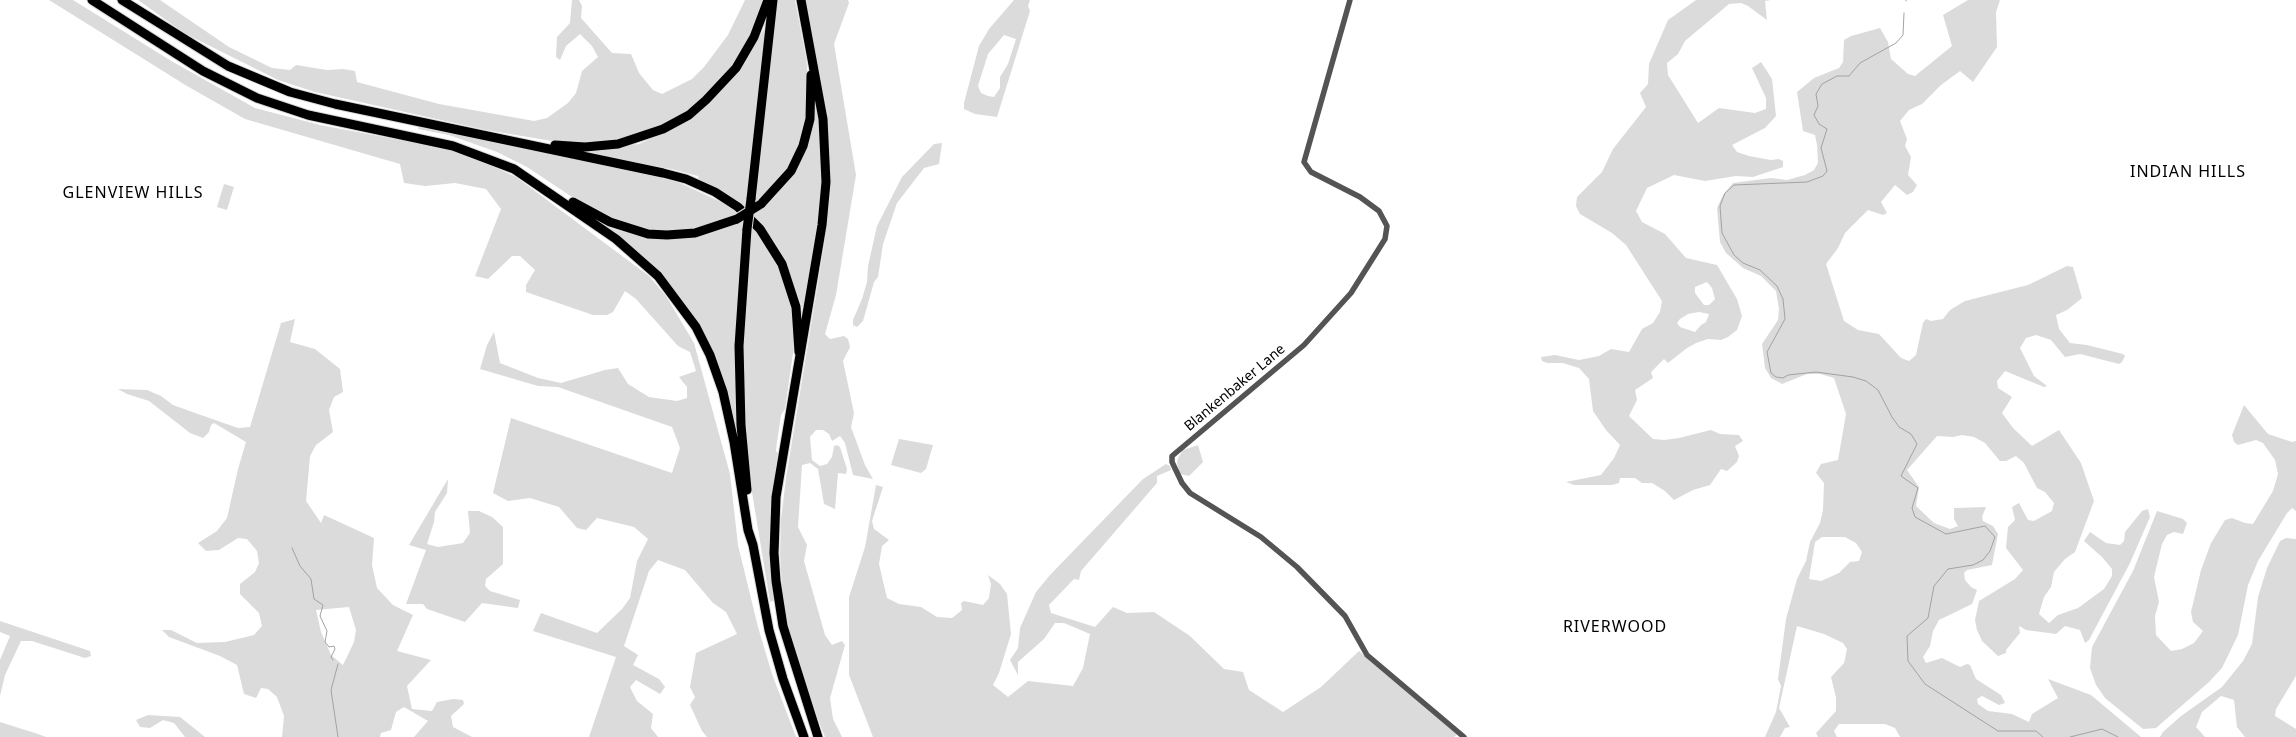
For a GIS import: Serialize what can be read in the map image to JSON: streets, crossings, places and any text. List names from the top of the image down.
{
  "streets": {
    "street": ["Blankenbaker Lane"]
  },
  "districts": ["INDIAN HILLS", "GLENVIEW HILLS", "RIVERWOOD"]
}
